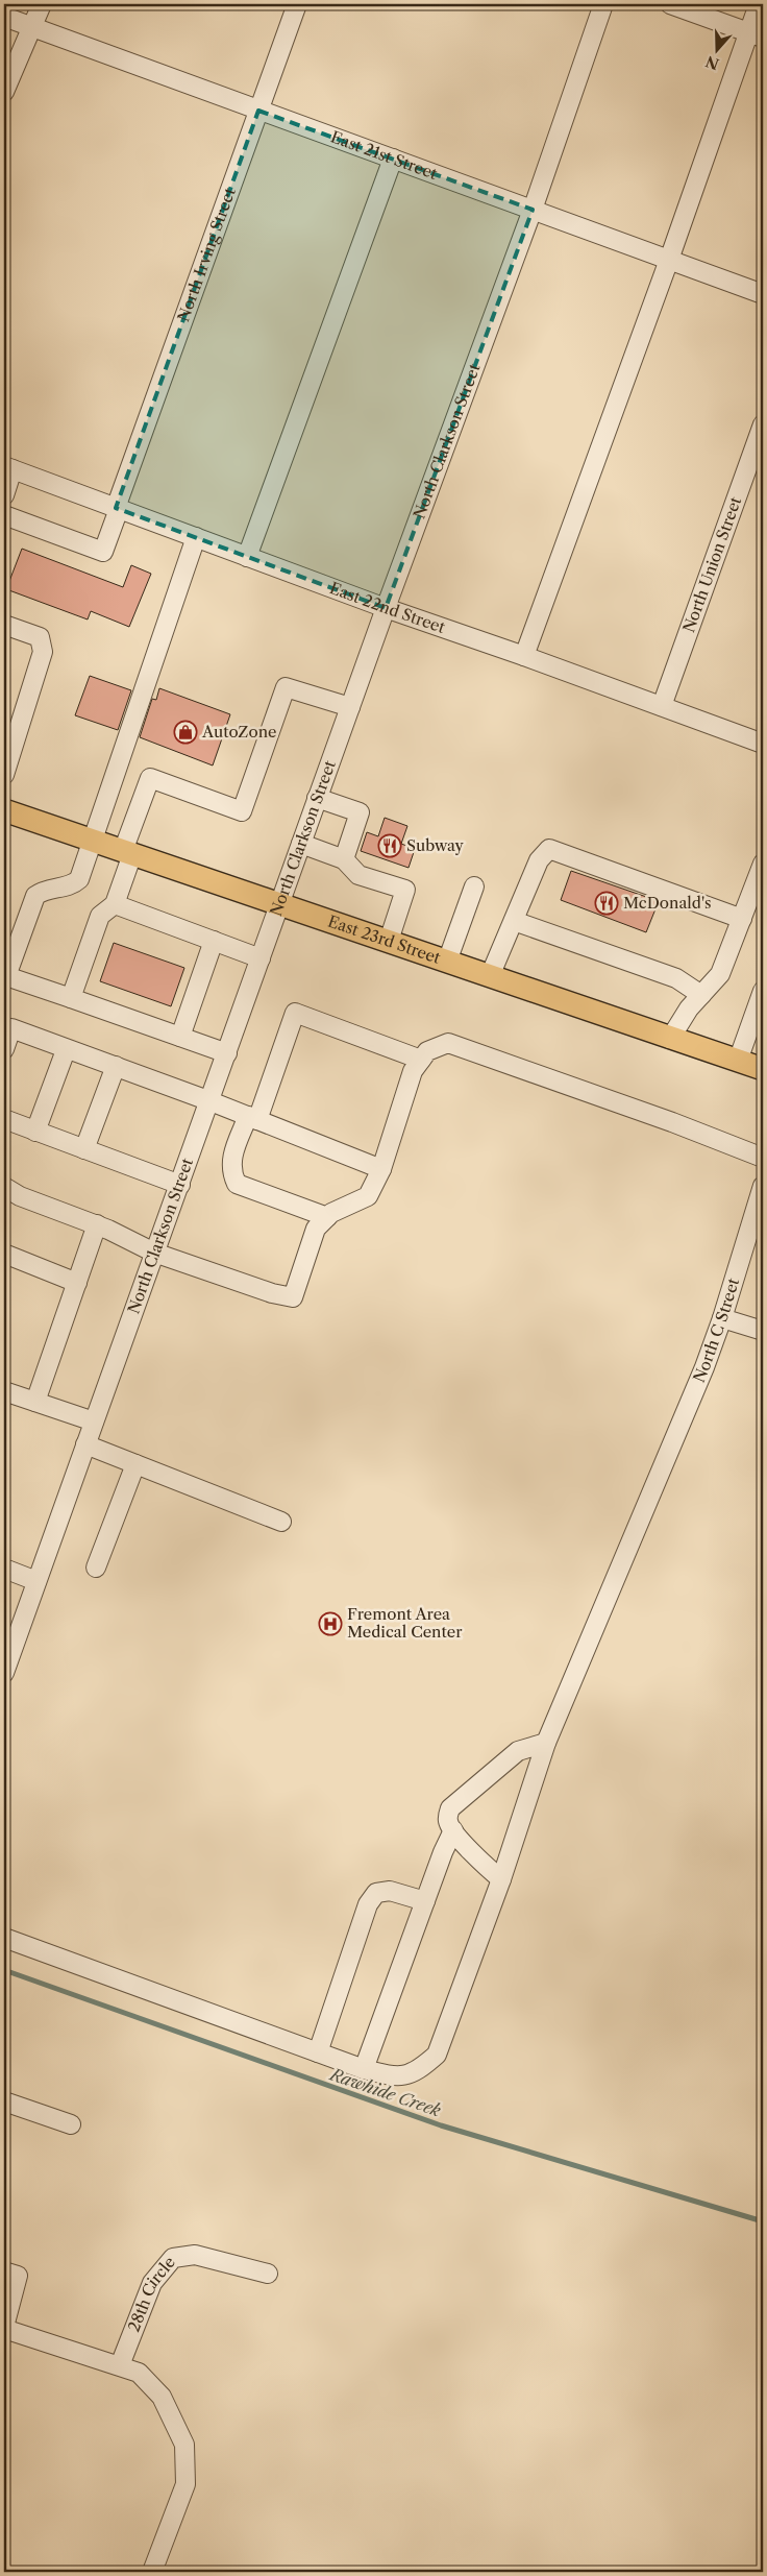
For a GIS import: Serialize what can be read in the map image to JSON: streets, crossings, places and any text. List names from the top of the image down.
{
  "streets": {
    "main road": ["East 23rd Street"],
    "street": [
      "East 21st Street",
      "North Irving Street",
      "North Clarkson Street",
      "North Union Street",
      "East 22nd Street",
      "North C Street",
      "28th Circle"
    ]
  },
  "crossings": [
    ["East 21st Street", "North Irving Street"],
    ["East 21st Street", "North Clarkson Street"],
    ["North Irving Street", "East 22nd Street"],
    ["North Clarkson Street", "East 22nd Street"],
    ["North Clarkson Street", "East 23rd Street"],
    ["North Union Street", "East 22nd Street"]
  ],
  "water": ["Rawhide Creek"],
  "places": {
    "shop": ["AutoZone"],
    "restaurant": ["Subway", "McDonald's"],
    "hospital": ["Fremont Area Medical Center"]
  },
  "north": "bottom"
}
